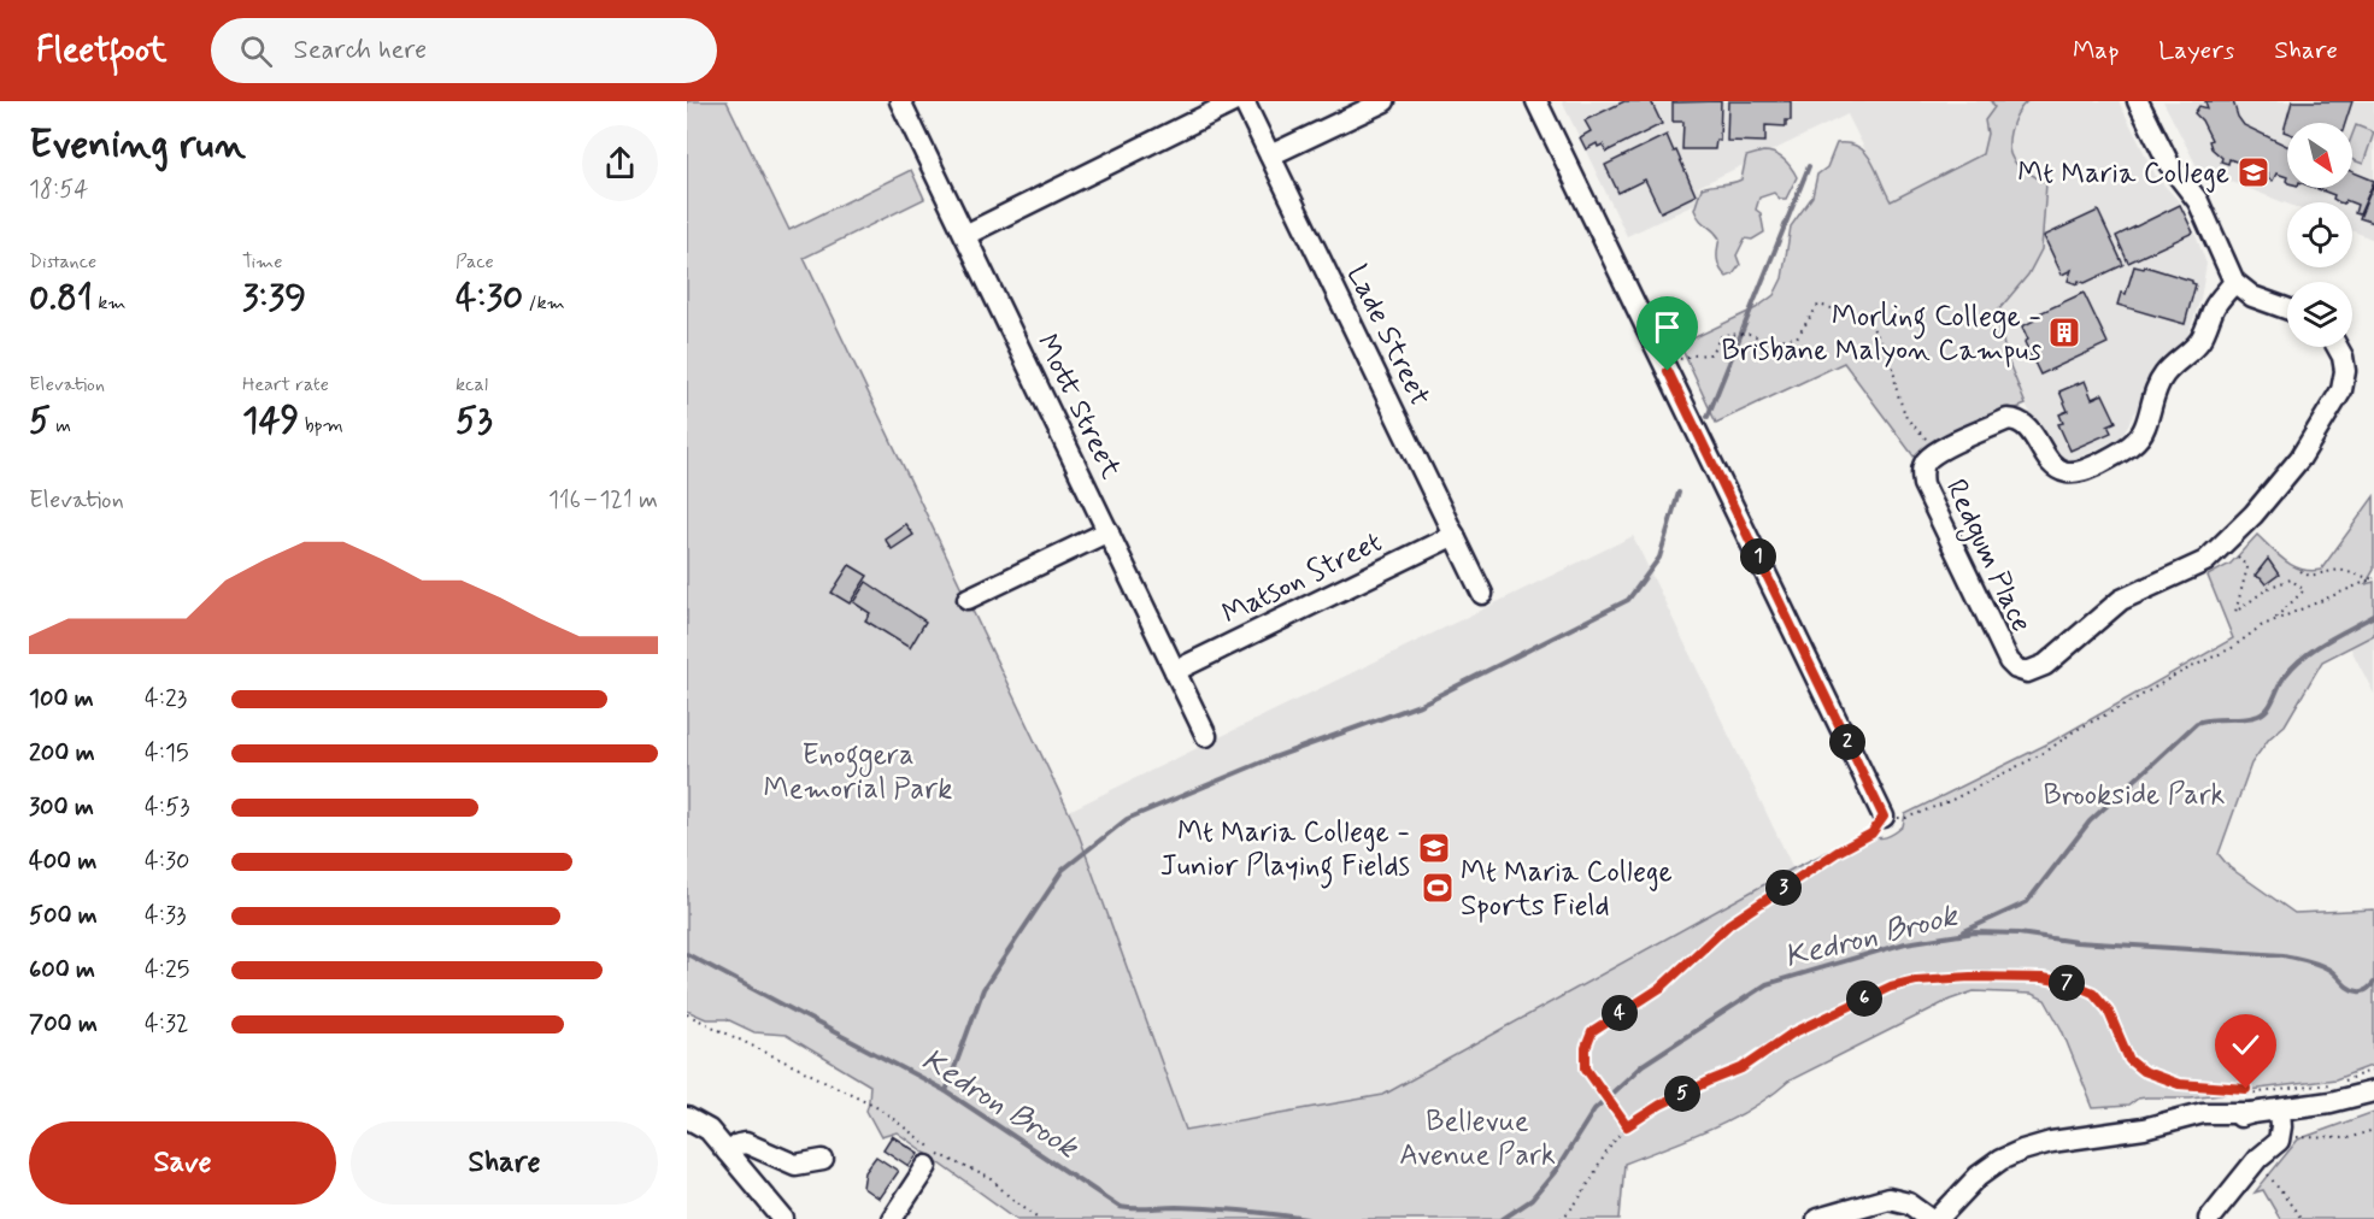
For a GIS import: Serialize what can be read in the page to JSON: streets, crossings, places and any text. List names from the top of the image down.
{
  "streets": {
    "street": [
      "Lade Street",
      "Mott Street",
      "Redgum Place",
      "Matson Street"
    ]
  },
  "crossings": [
    ["Lade Street", "Matson Street"],
    ["Mott Street", "Matson Street"]
  ],
  "water": ["Kedron Brook"],
  "parks": ["Enoggera Memorial Park", "Brookside Park", "Bellevue Avenue Park"],
  "places": {
    "school or university": ["Mt Maria College", "Mt Maria College - Junior Playing Fields"],
    "building": ["Morling College - Brisbane Malyon Campus"],
    "sports": ["Mt Maria College Sports Field"]
  },
  "north": "bottom right",
  "page": {
    "header": "Fleetfoot",
    "search": "Search here",
    "nav": ["Map", "Layers", "Share"],
    "heading": ["Evening run", "18:54"],
    "stats": [
      ["Distance", "0.81 km"],
      ["Time", "3:39"],
      ["Pace", "4:30 /km"],
      ["Elevation", "5 m"],
      ["Heart rate", "149 bpm"],
      ["kcal", "53"]
    ],
    "chart": ["Elevation", "116–121 m"],
    "pins": [
      "1",
      "2",
      "3",
      "7",
      "6",
      "4",
      "5"
    ],
    "list": [
      {
        "name": "100 m",
        "note": "4:23"
      },
      {
        "name": "200 m",
        "note": "4:15"
      },
      {
        "name": "300 m",
        "note": "4:53"
      },
      {
        "name": "400 m",
        "note": "4:30"
      },
      {
        "name": "500 m",
        "note": "4:33"
      },
      {
        "name": "600 m",
        "note": "4:25"
      },
      {
        "name": "700 m",
        "note": "4:32"
      }
    ],
    "buttons": ["Save", "Share"]
  }
}
